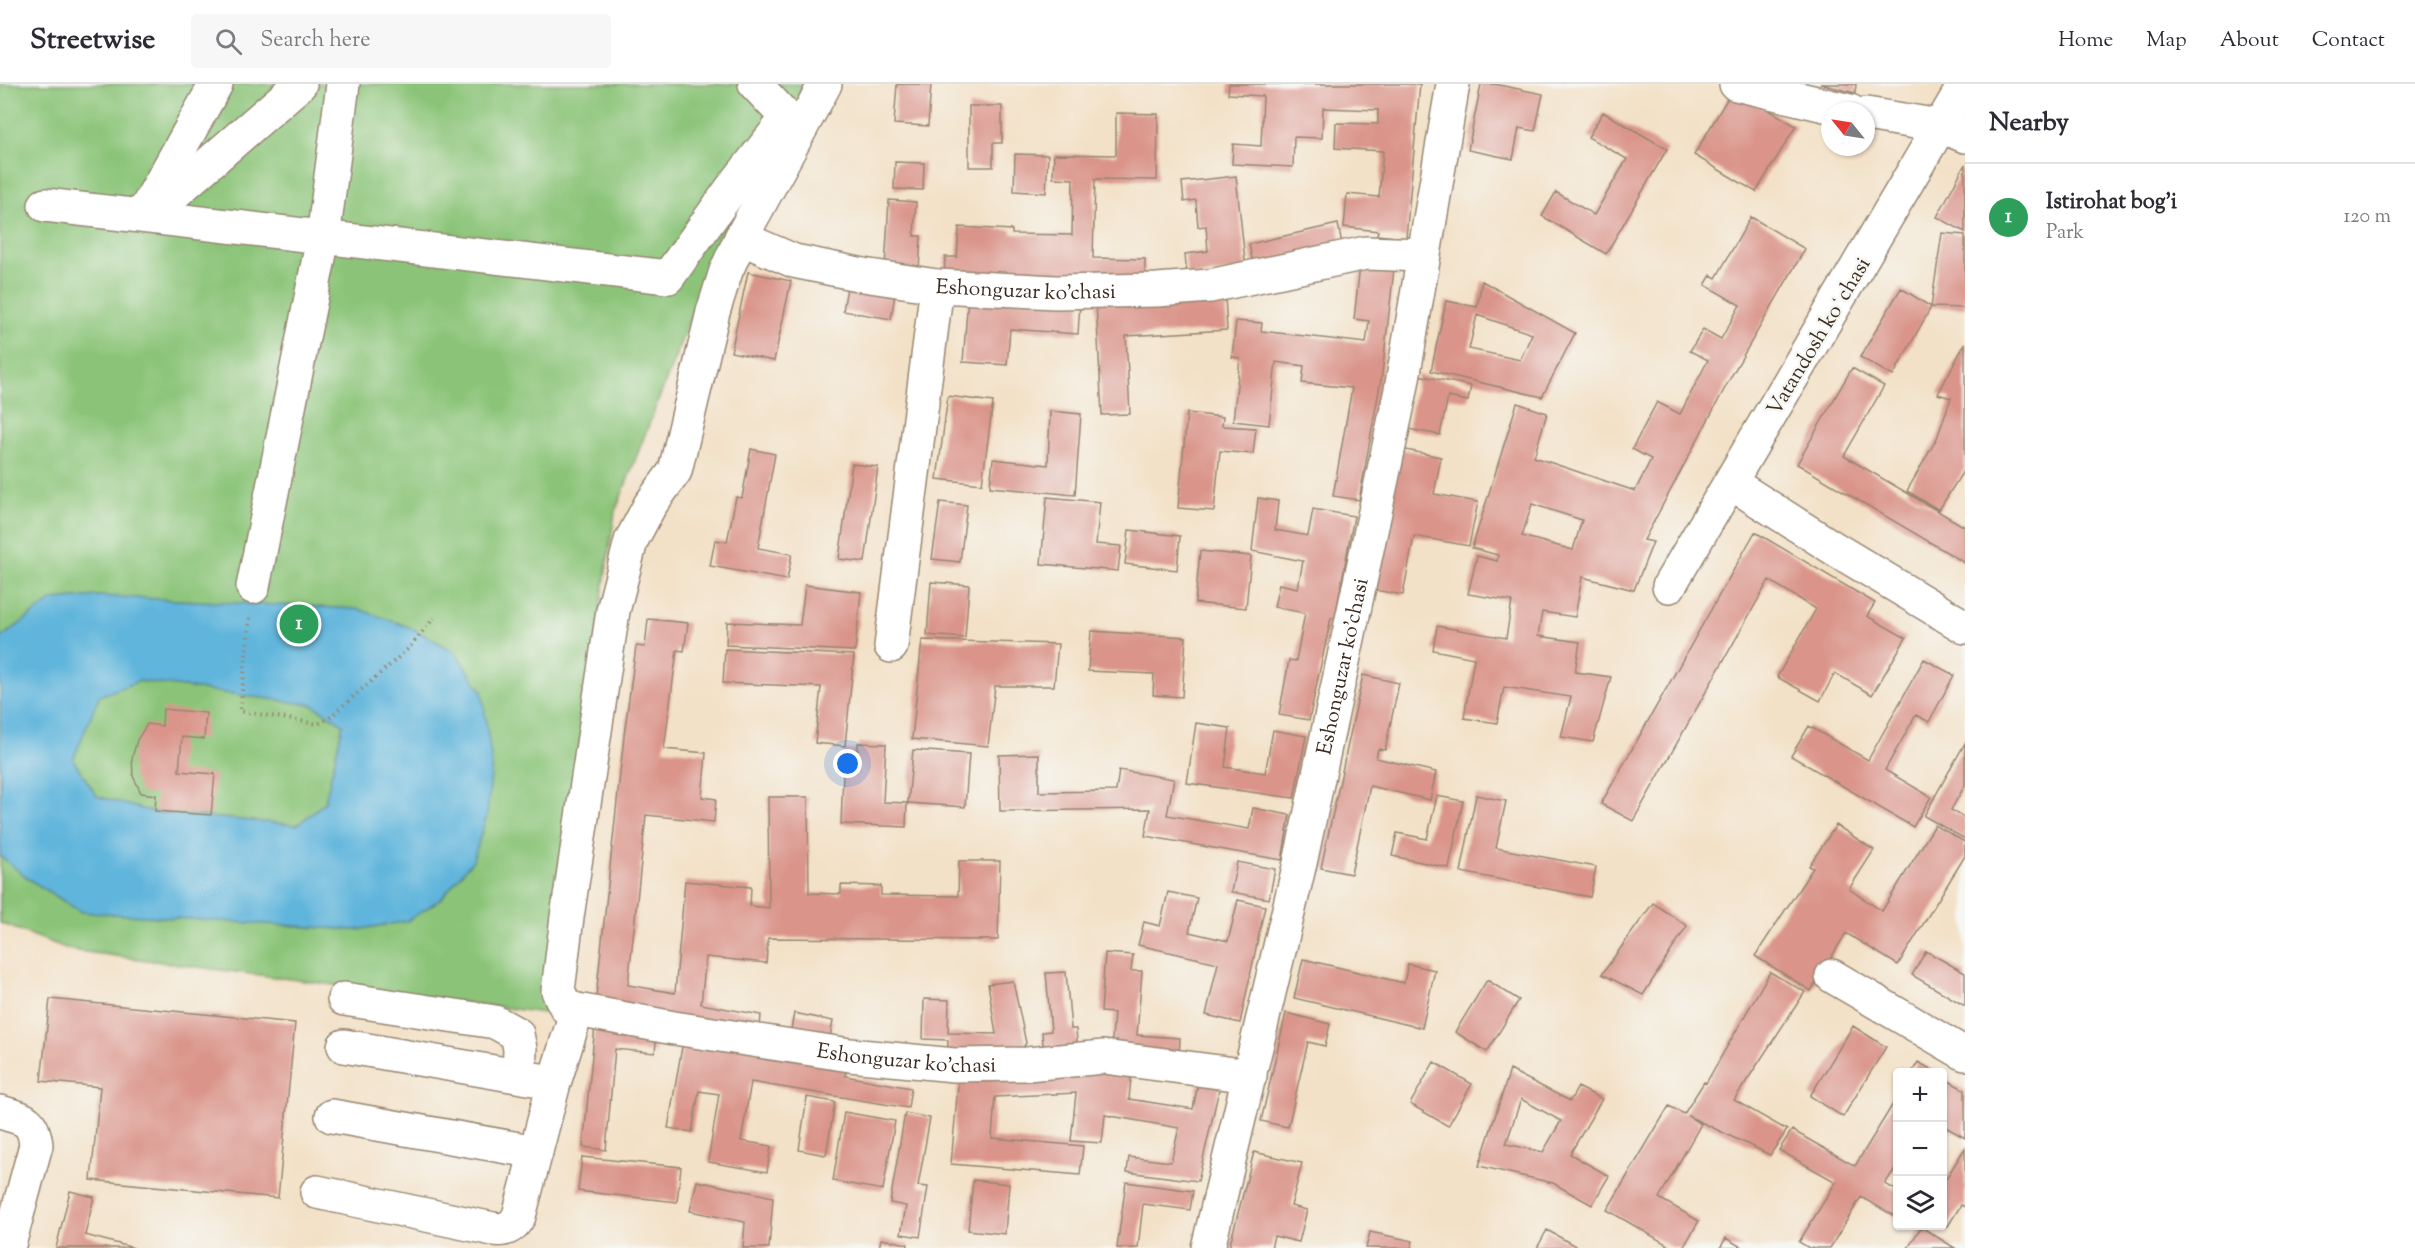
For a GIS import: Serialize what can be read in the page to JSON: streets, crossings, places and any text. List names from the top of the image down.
{
  "streets": {
    "street": ["Eshonguzar ko'chasi", "Vatandosh koʻchasi"]
  },
  "north": "top left",
  "page": {
    "header": "Streetwise",
    "search": "Search here",
    "nav": [
      "Home",
      "Map",
      "About",
      "Contact"
    ],
    "heading": "Nearby",
    "list": [
      {
        "mark": "1",
        "name": "Istirohat bog'i",
        "note": "Park",
        "value": "120 m"
      }
    ],
    "pins": "1",
    "map_buttons": ["+", "−"]
  }
}
